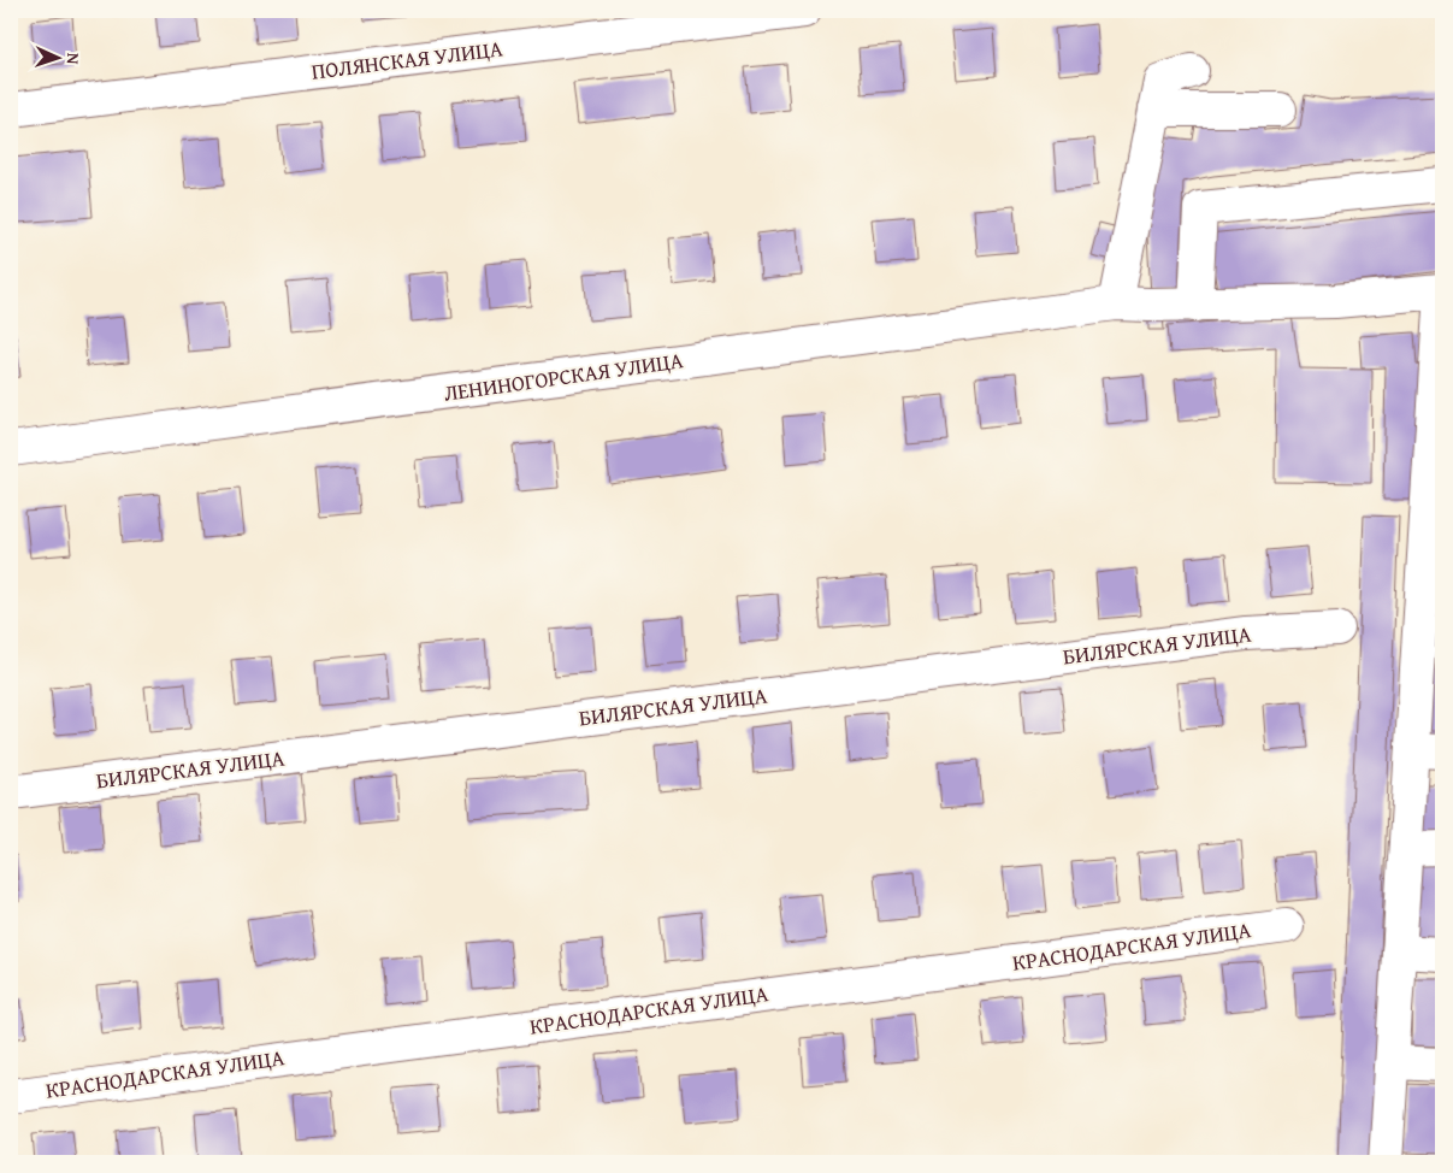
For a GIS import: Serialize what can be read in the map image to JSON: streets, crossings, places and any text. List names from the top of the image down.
{
  "streets": {
    "street": [
      "ПОЛЯНСКАЯ УЛИЦА",
      "ЛЕНИНОГОРСКАЯ УЛИЦА",
      "БИЛЯРСКАЯ УЛИЦА",
      "КРАСНОДАРСКАЯ УЛИЦА"
    ]
  },
  "north": "right"
}
